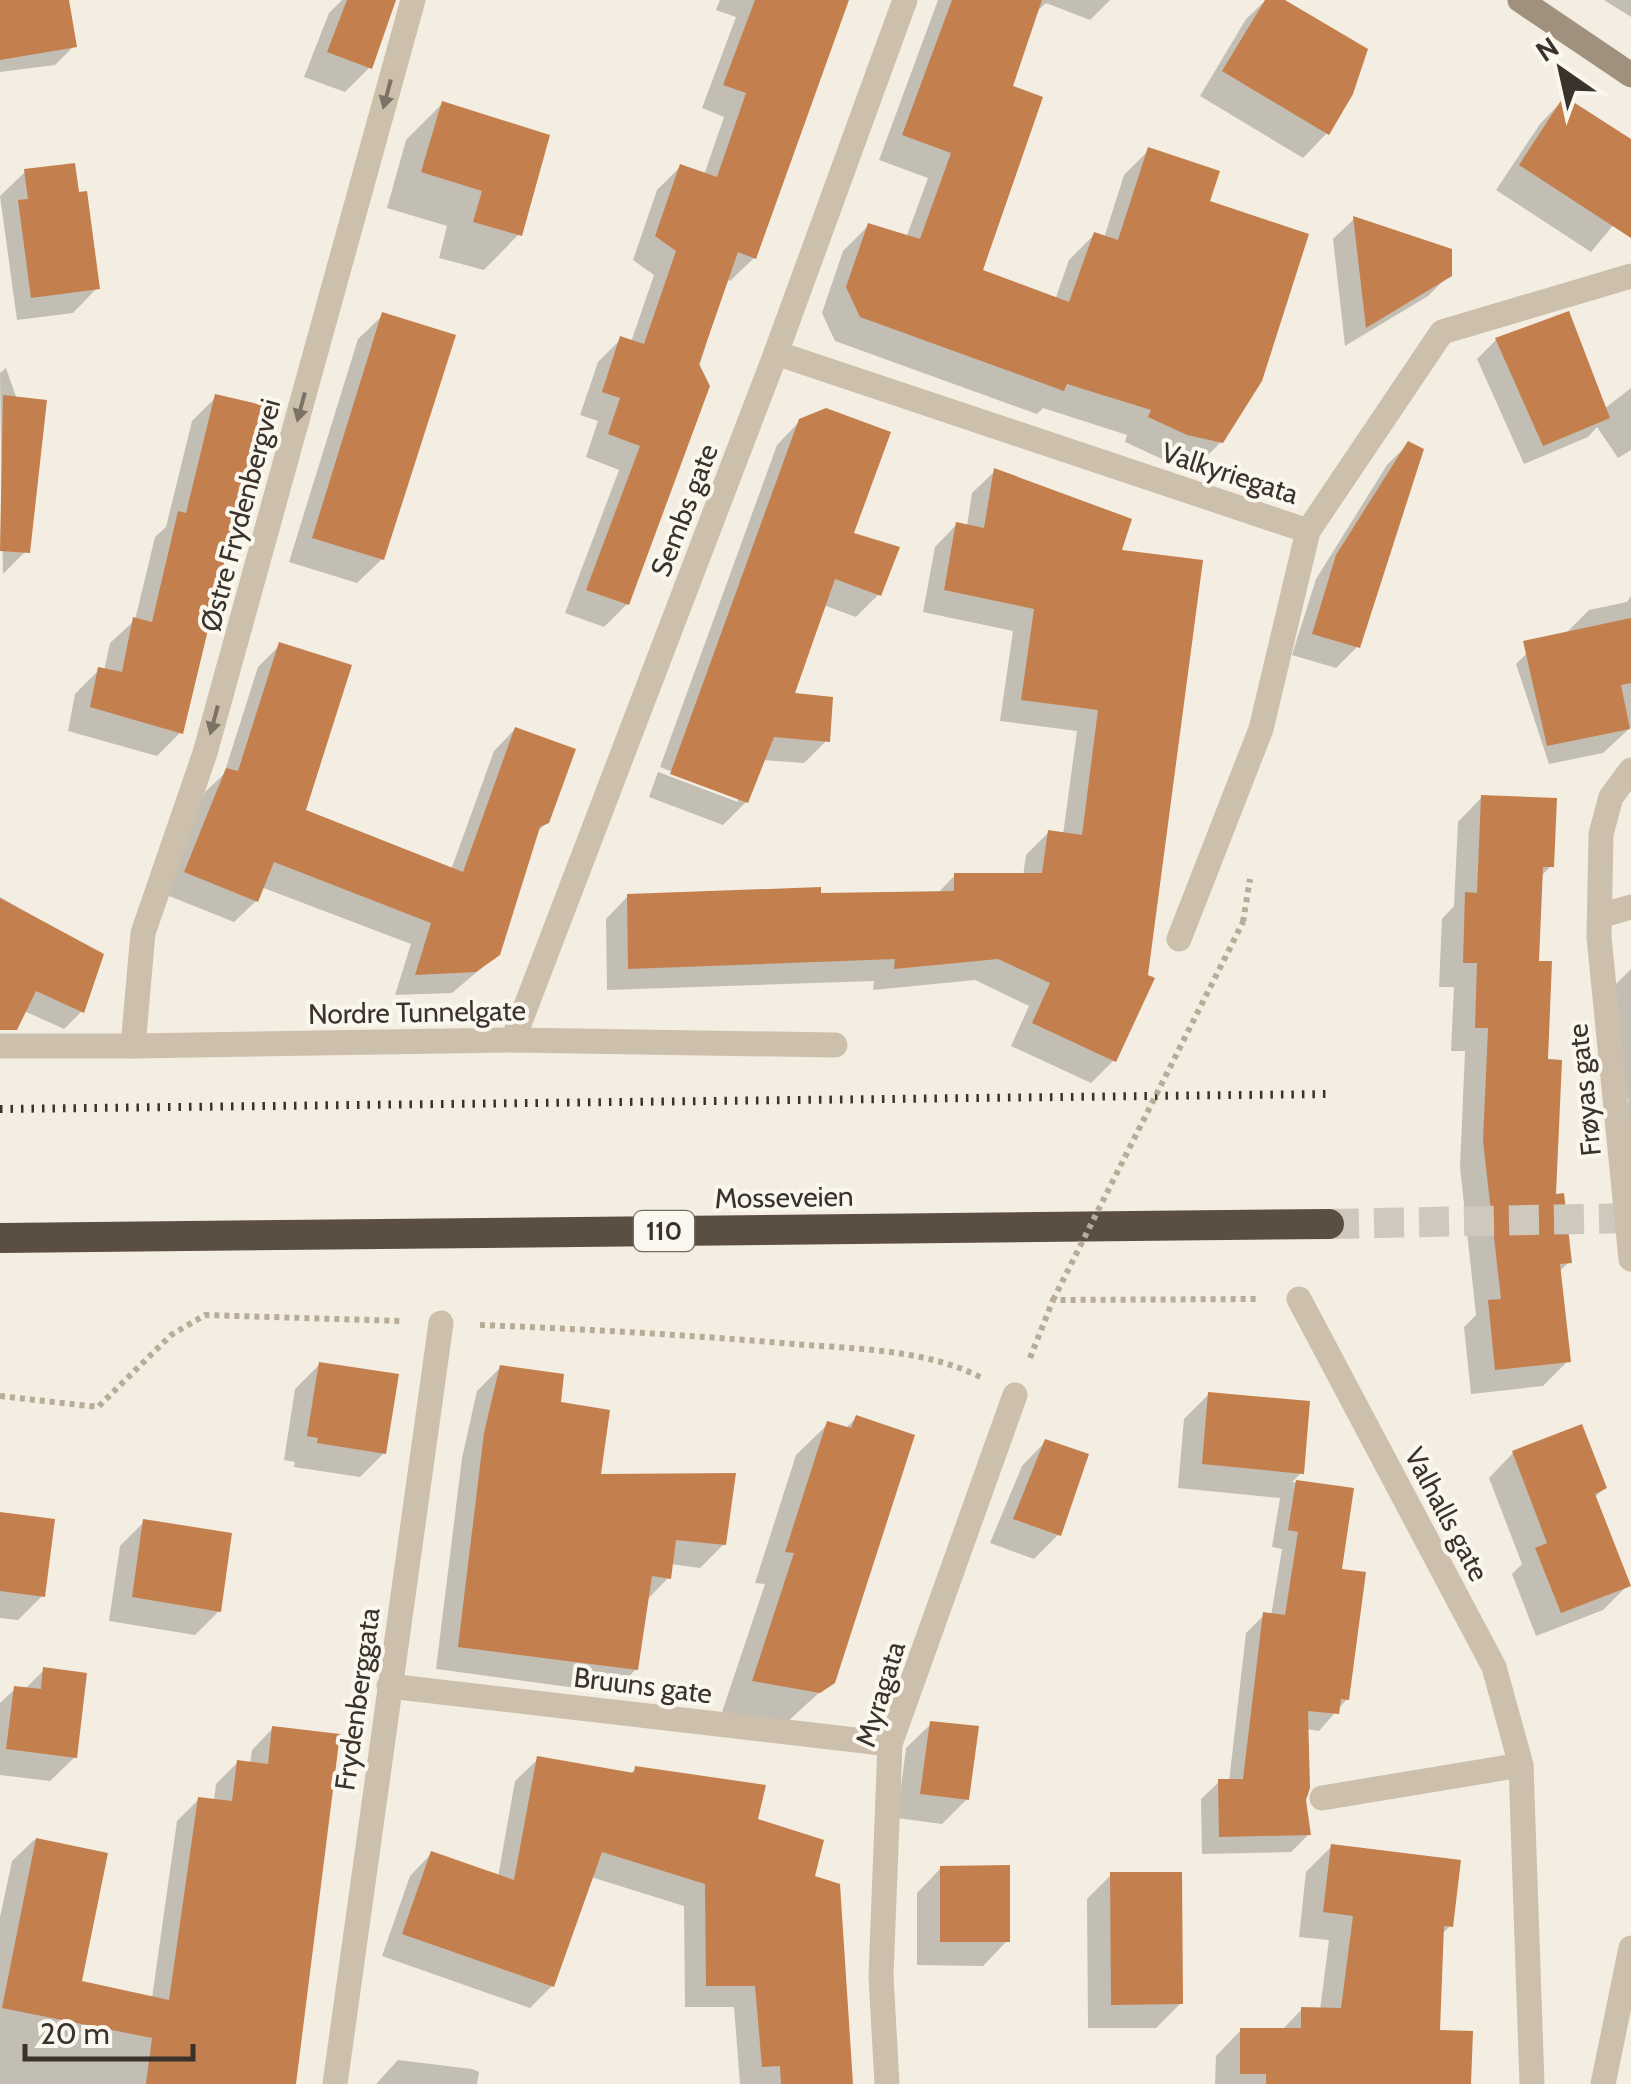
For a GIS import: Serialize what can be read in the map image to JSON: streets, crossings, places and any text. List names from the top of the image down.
{
  "streets": {
    "highway": ["Mosseveien", "110"],
    "street": [
      "Valkyriegata",
      "Sembs gate",
      "Østre Frydenbergvei",
      "Nordre Tunnelgate",
      "Frøyas gate",
      "Valhalls gate",
      "Bruuns gate",
      "Myragata",
      "Frydenberggata"
    ]
  },
  "crossings": [
    ["Valkyriegata", "Sembs gate"],
    ["Sembs gate", "Nordre Tunnelgate"],
    ["Østre Frydenbergvei", "Nordre Tunnelgate"],
    ["Bruuns gate", "Myragata"],
    ["Bruuns gate", "Frydenberggata"]
  ],
  "one_way": ["Østre Frydenbergvei"],
  "scale_bar": "20 m",
  "north": "top left"
}
